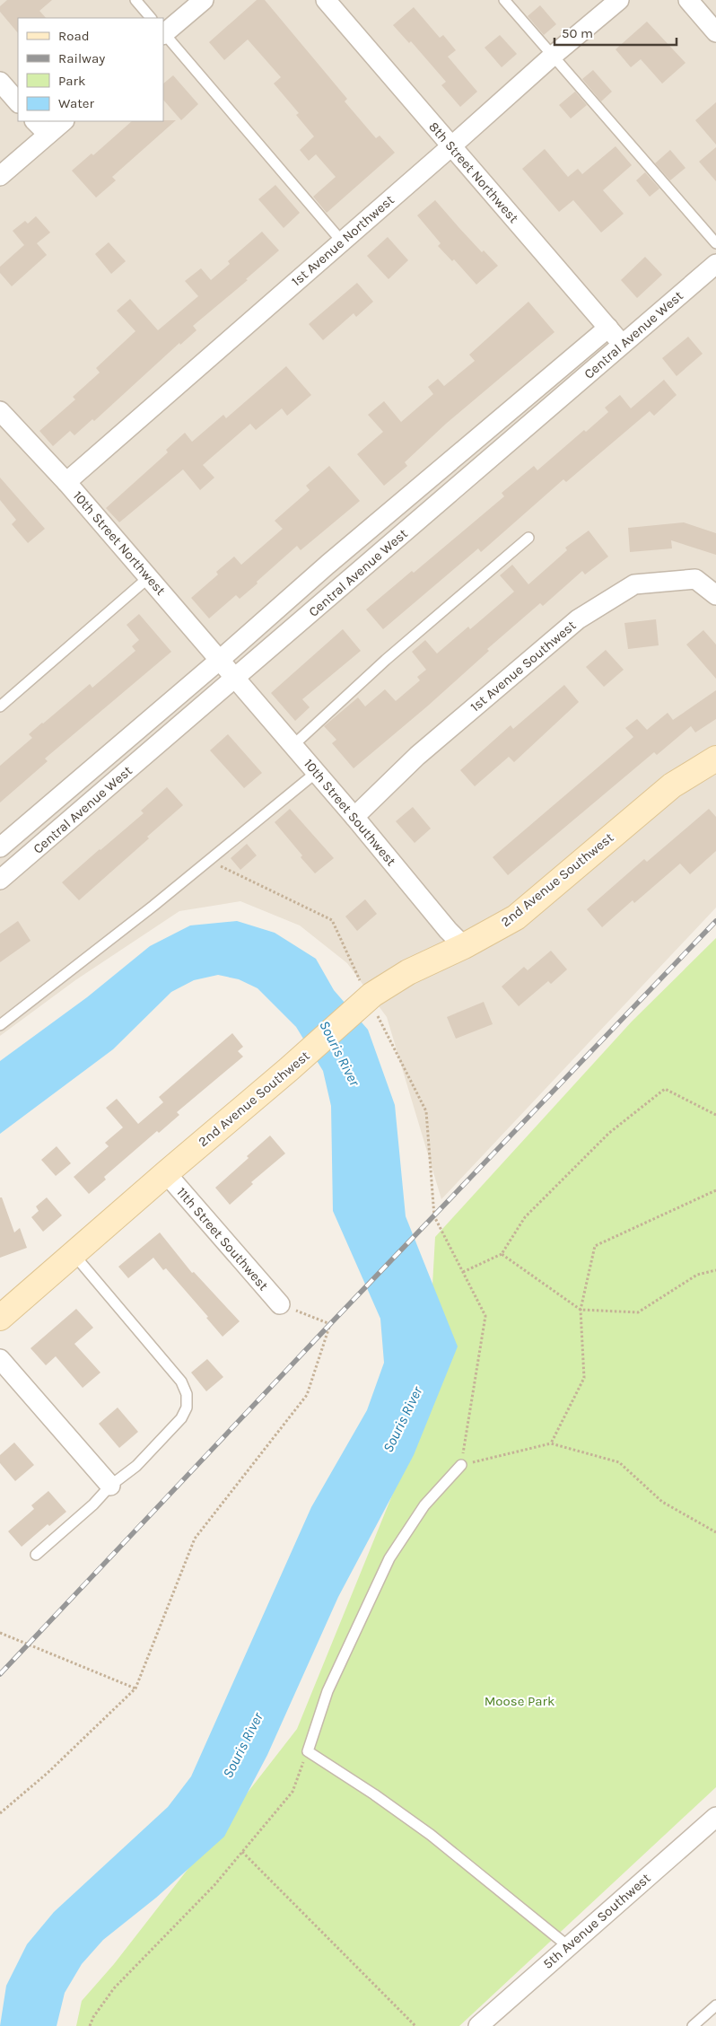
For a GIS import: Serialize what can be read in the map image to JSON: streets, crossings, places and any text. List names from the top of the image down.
{
  "streets": {
    "street": [
      "8th Street Northwest",
      "1st Avenue Northwest",
      "Central Avenue West",
      "10th Street Northwest",
      "1st Avenue Southwest",
      "10th Street Southwest",
      "2nd Avenue Southwest",
      "11th Street Southwest",
      "5th Avenue Southwest"
    ]
  },
  "crossings": [
    ["8th Street Northwest", "1st Avenue Northwest"],
    ["8th Street Northwest", "Central Avenue West"],
    ["1st Avenue Northwest", "10th Street Northwest"],
    ["Central Avenue West", "10th Street Northwest"],
    ["Central Avenue West", "10th Street Southwest"],
    ["10th Street Northwest", "10th Street Southwest"],
    ["1st Avenue Southwest", "10th Street Southwest"],
    ["10th Street Southwest", "2nd Avenue Southwest"],
    ["2nd Avenue Southwest", "11th Street Southwest"]
  ],
  "water": ["Souris River"],
  "parks": ["Moose Park"],
  "legend": [
    "Road",
    "Railway",
    "Park",
    "Water"
  ],
  "scale_bar": "50 m"
}
